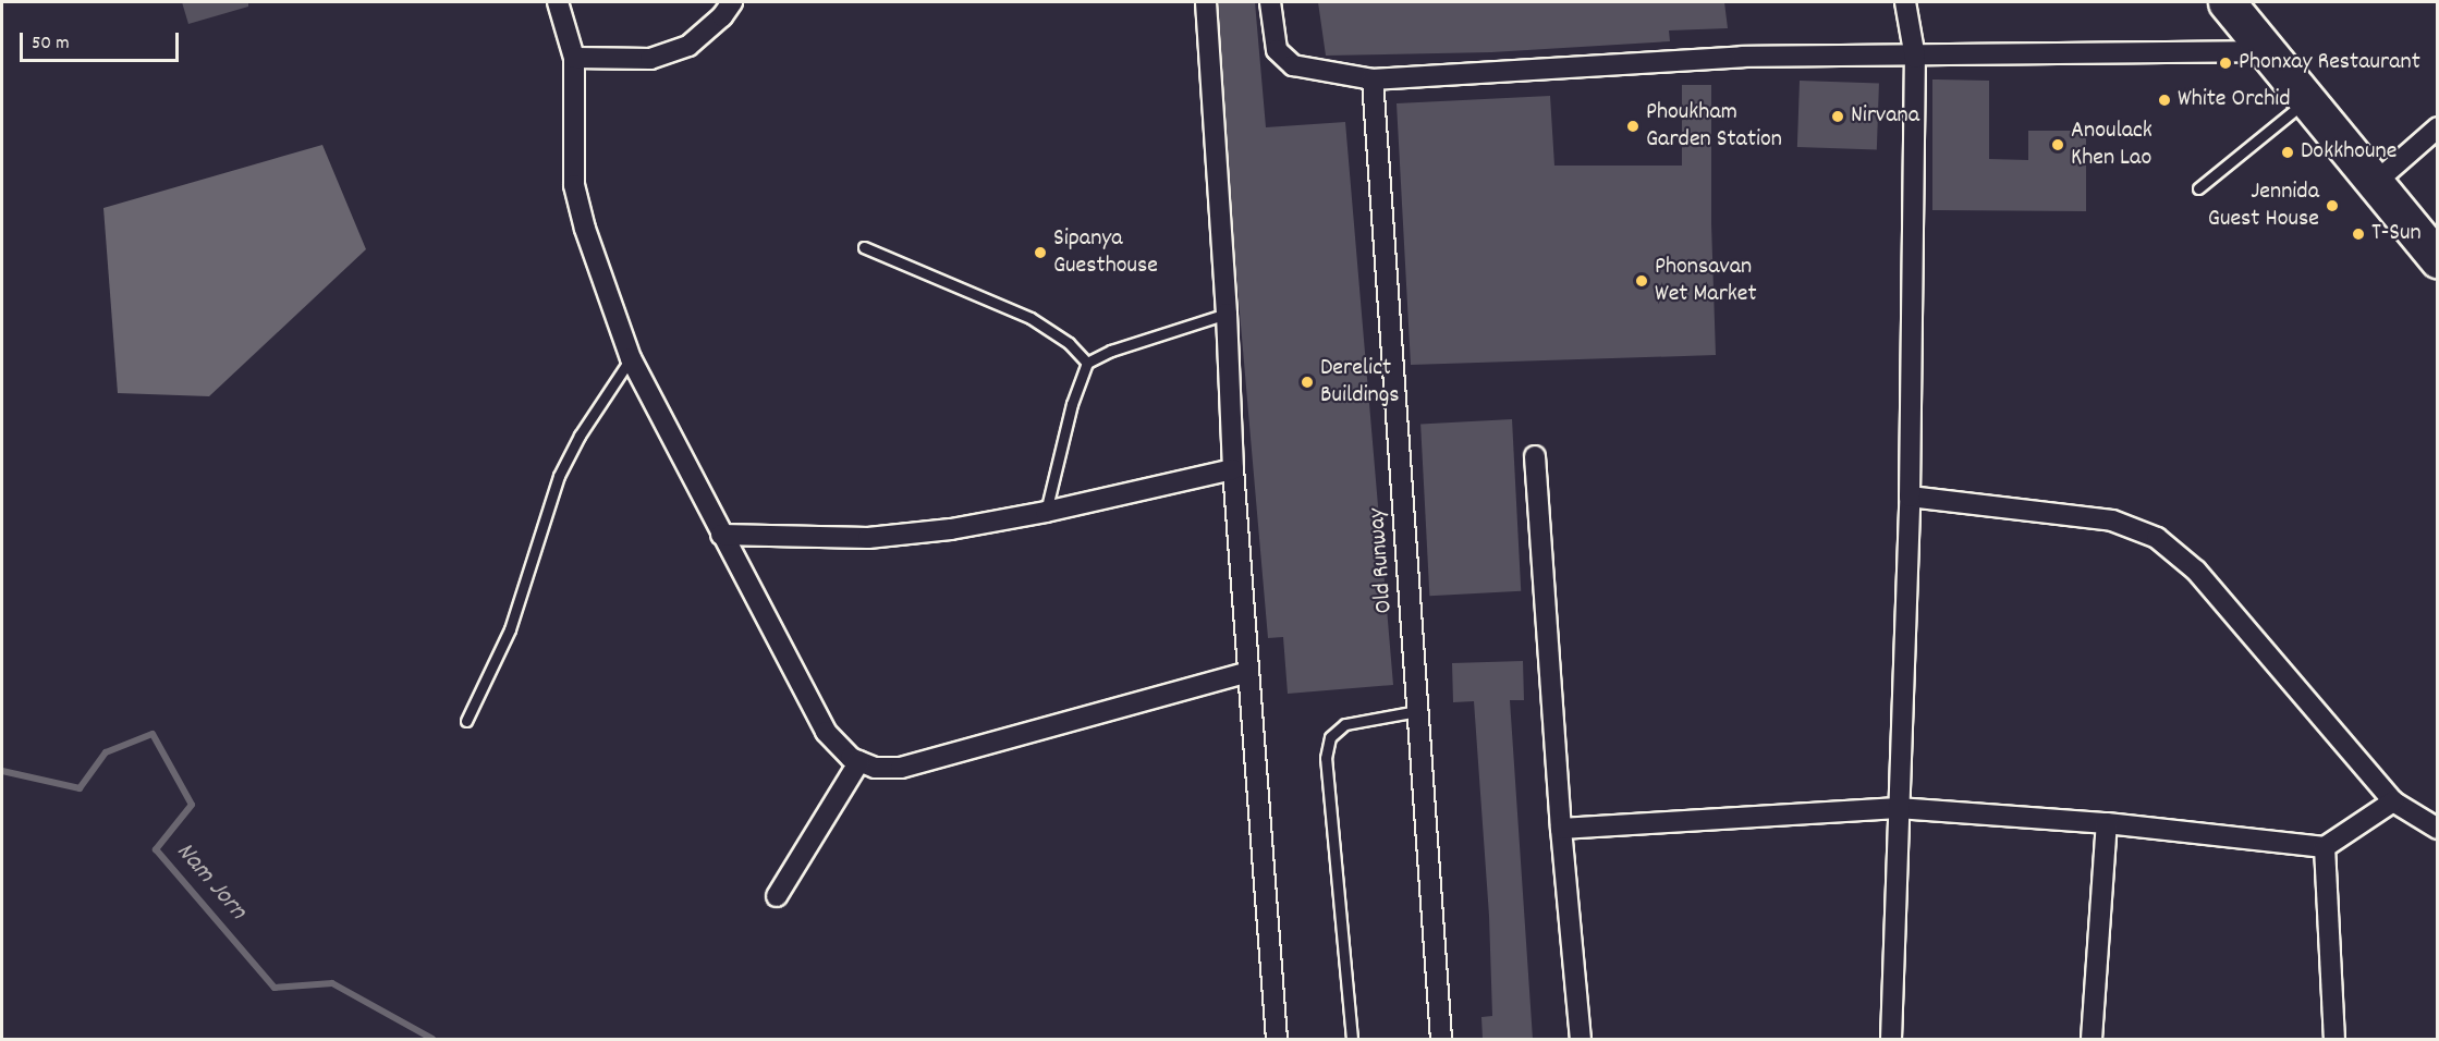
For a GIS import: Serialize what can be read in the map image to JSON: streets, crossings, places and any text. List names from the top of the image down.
{
  "streets": {
    "street": ["Old Runway"]
  },
  "water": ["Nam Jorn"],
  "places": [
    "Phonxay Restaurant",
    "White Orchid",
    "Nirvana",
    "Phoukham Garden Station",
    "Anoulack Khen Lao",
    "Dokkhoune",
    "Jennida Guest House",
    "T-Sun",
    "Sipanya Guesthouse",
    "Phonsavan Wet Market",
    "Derelict Buildings"
  ],
  "scale_bar": "50 m"
}
